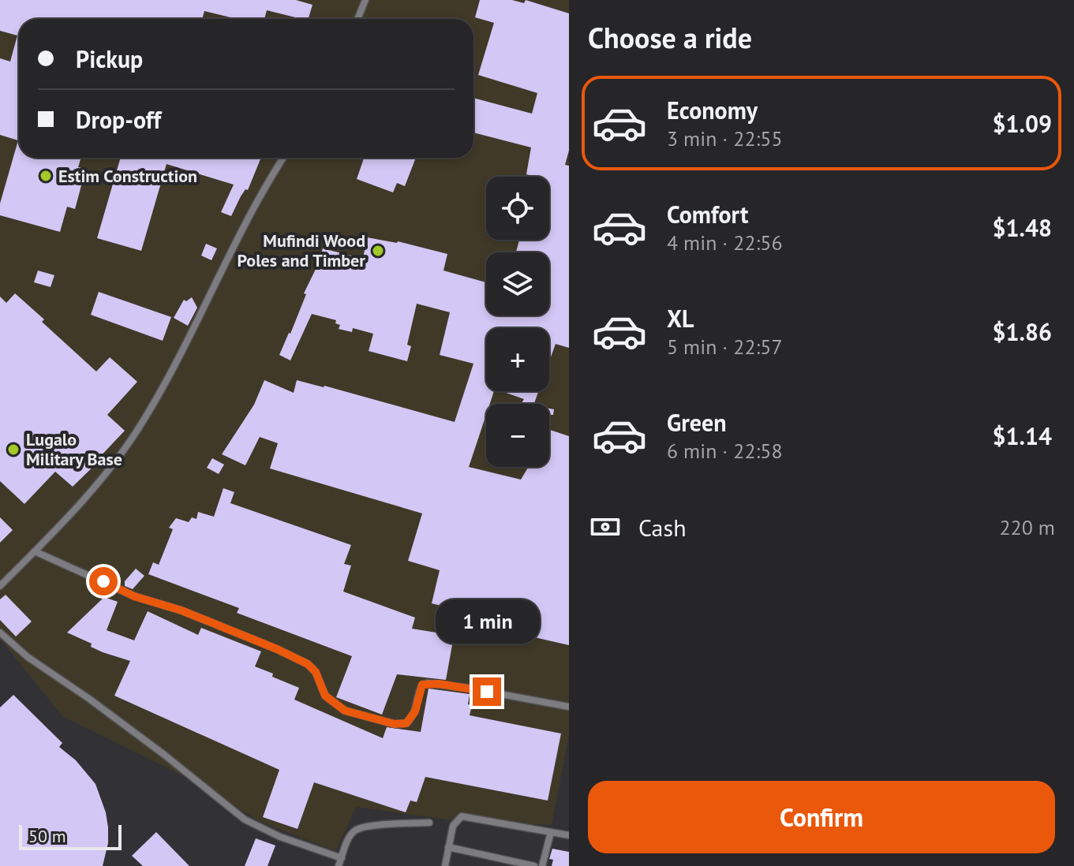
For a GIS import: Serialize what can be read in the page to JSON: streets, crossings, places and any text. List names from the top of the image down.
{
  "places": ["Estim Construction", "Mufindi Wood Poles and Timber", "Lugalo Military Base"],
  "scale_bar": "50 m",
  "page": {
    "heading": "Choose a ride",
    "banner": ["Pickup", "Drop-off"],
    "list": [
      {
        "name": "Economy",
        "note": "3 min · 22:55",
        "value": "$1.09"
      },
      {
        "name": "Comfort",
        "note": "4 min · 22:56",
        "value": "$1.48"
      },
      {
        "name": "XL",
        "note": "5 min · 22:57",
        "value": "$1.86"
      },
      {
        "name": "Green",
        "note": "6 min · 22:58",
        "value": "$1.14"
      }
    ],
    "map_buttons": ["+", "−"],
    "pay": ["Cash", "220 m"],
    "bubble": "1 min",
    "buttons": "Confirm",
    "scale": "50 m"
  }
}
